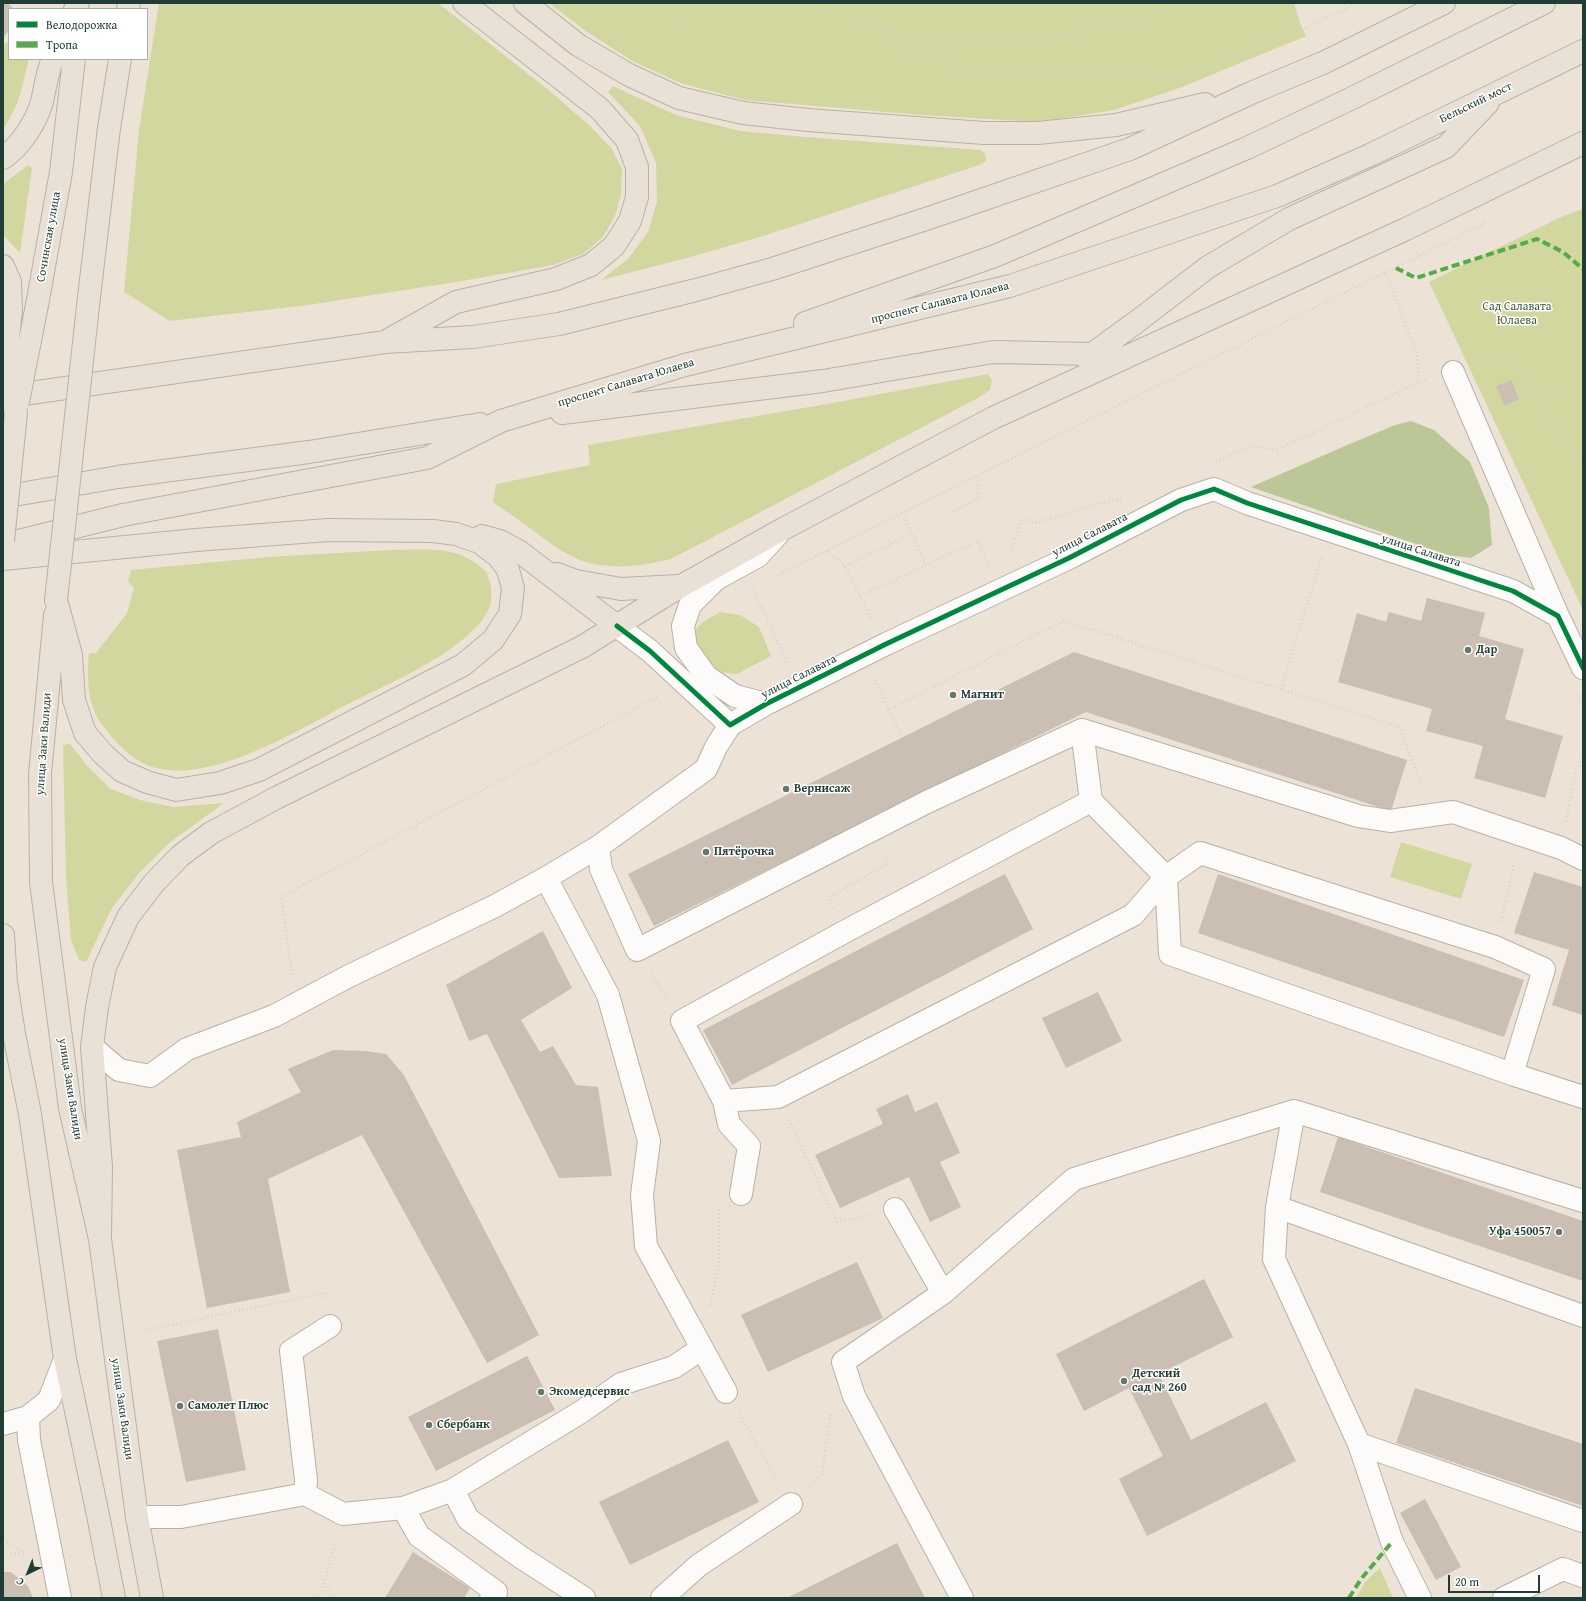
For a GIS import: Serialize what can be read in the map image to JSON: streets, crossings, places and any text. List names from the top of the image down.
{
  "streets": {
    "main road": [
      "Бельский мост",
      "Сочинская улица",
      "проспект Салавата Юлаева",
      "улица Заки Валиди"
    ],
    "street": ["улица Салавата"]
  },
  "crossings": [
    ["Бельский мост", "проспект Салавата Юлаева"]
  ],
  "parks": ["Сад Салавата Юлаева"],
  "places": [
    "Дар",
    "Магнит",
    "Вернисаж",
    "Пятёрочка",
    "Уфа 450057",
    "Детский сад № 260",
    "Экомедсервис",
    "Самолет Плюс",
    "Сбербанк"
  ],
  "legend": ["Велодорожка", "Тропа"],
  "scale_bar": "20 m",
  "north": "bottom left"
}
